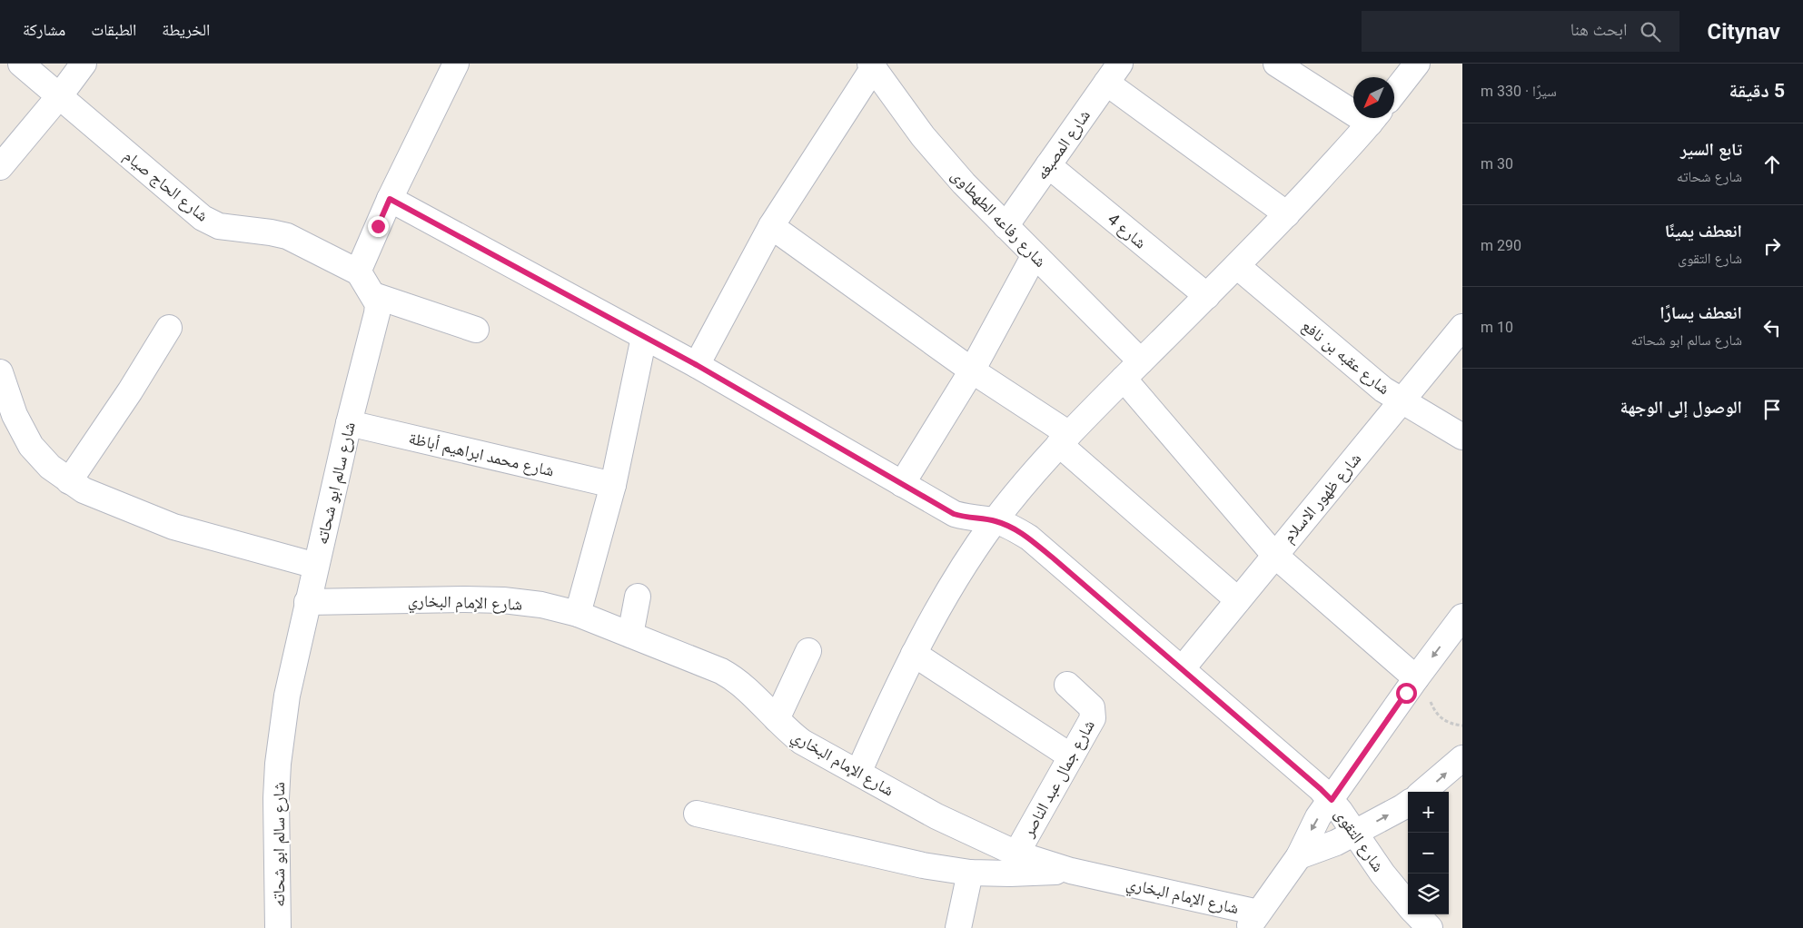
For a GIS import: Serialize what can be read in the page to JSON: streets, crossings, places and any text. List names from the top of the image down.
{
  "streets": {
    "street": [
      "شارع المصبغه",
      "شارع الحاج صيام",
      "شارع رفاعه الطهطاوى",
      "شارع 4",
      "شارع عقبه بن نافع",
      "شارع محمد ابراهيم أباظة",
      "شارع سالم ابو شحاته",
      "شارع ظهور الاسلام",
      "شارع الإمام البخاري",
      "شارع جمال عبد الناصر",
      "شارع التقوى"
    ]
  },
  "crossings": [
    ["شارع المصبغه", "شارع رفاعه الطهطاوى"],
    ["شارع المصبغه", "شارع 4"],
    ["شارع الحاج صيام", "شارع سالم ابو شحاته"],
    ["شارع عقبه بن نافع", "شارع ظهور الاسلام"],
    ["شارع محمد ابراهيم أباظة", "شارع سالم ابو شحاته"],
    ["شارع سالم ابو شحاته", "شارع الإمام البخاري"],
    ["شارع ظهور الاسلام", "شارع التقوى"],
    ["شارع الإمام البخاري", "شارع جمال عبد الناصر"]
  ],
  "north": "bottom left",
  "page": {
    "header": "Citynav",
    "search": "ابحث هنا",
    "nav": ["الخريطة", "الطبقات", "مشاركة"],
    "heading": ["5 دقيقة", "سيرًا · 330 m"],
    "list": [
      ["تابع السير", "شارع شحاته", "30 m"],
      ["انعطف يمينًا", "شارع التقوى", "290 m"],
      ["انعطف يسارًا", "شارع سالم ابو شحاته", "10 m"],
      "الوصول إلى الوجهة"
    ],
    "map_buttons": ["+", "−"]
  }
}
